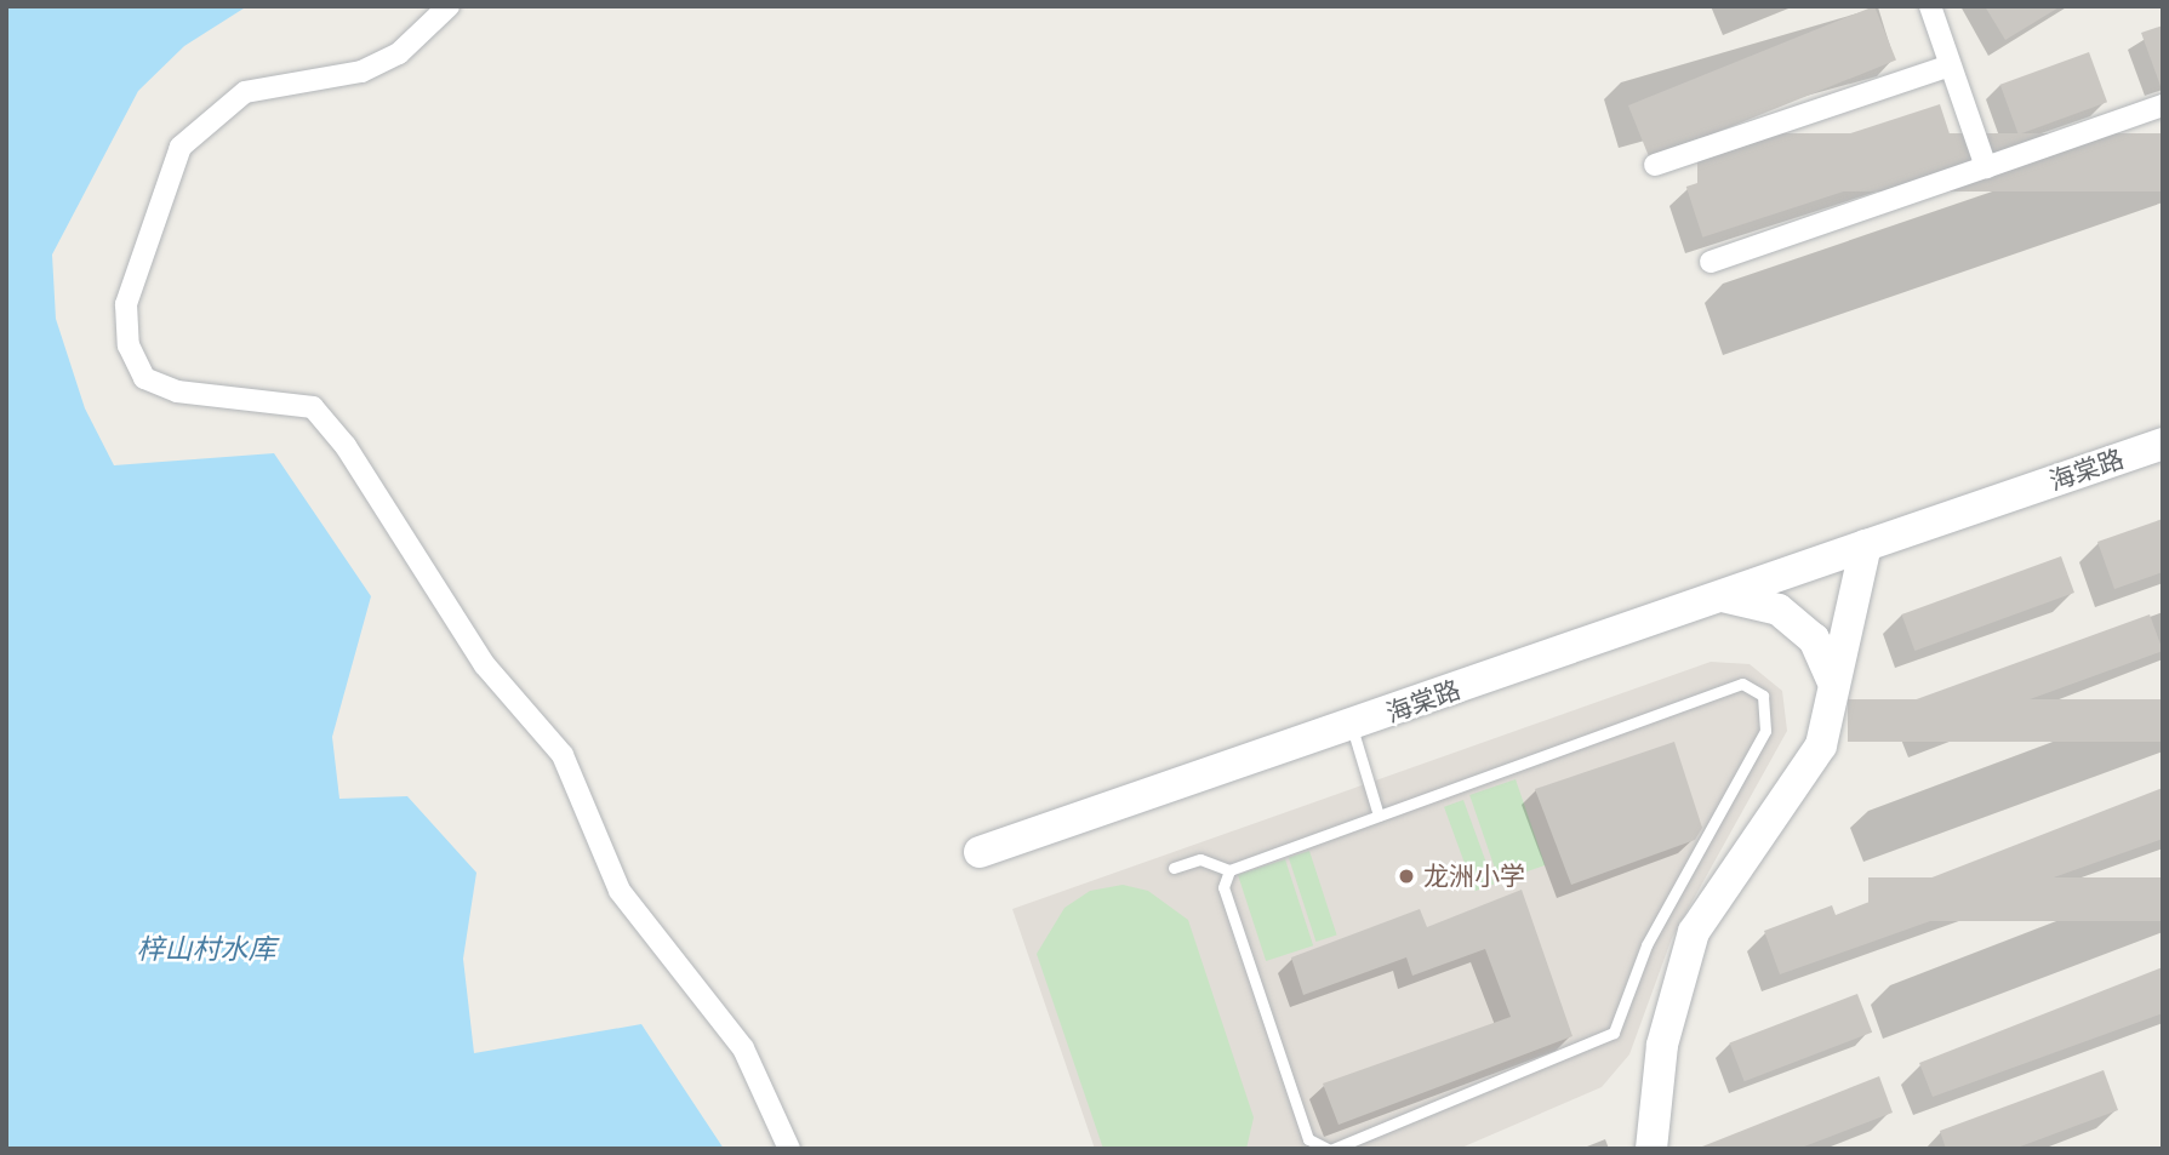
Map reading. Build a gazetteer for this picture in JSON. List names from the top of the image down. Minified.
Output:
{"streets":{"street":["海棠路"]},"water":["梓山村水库"],"places":["龙洲小学"]}
